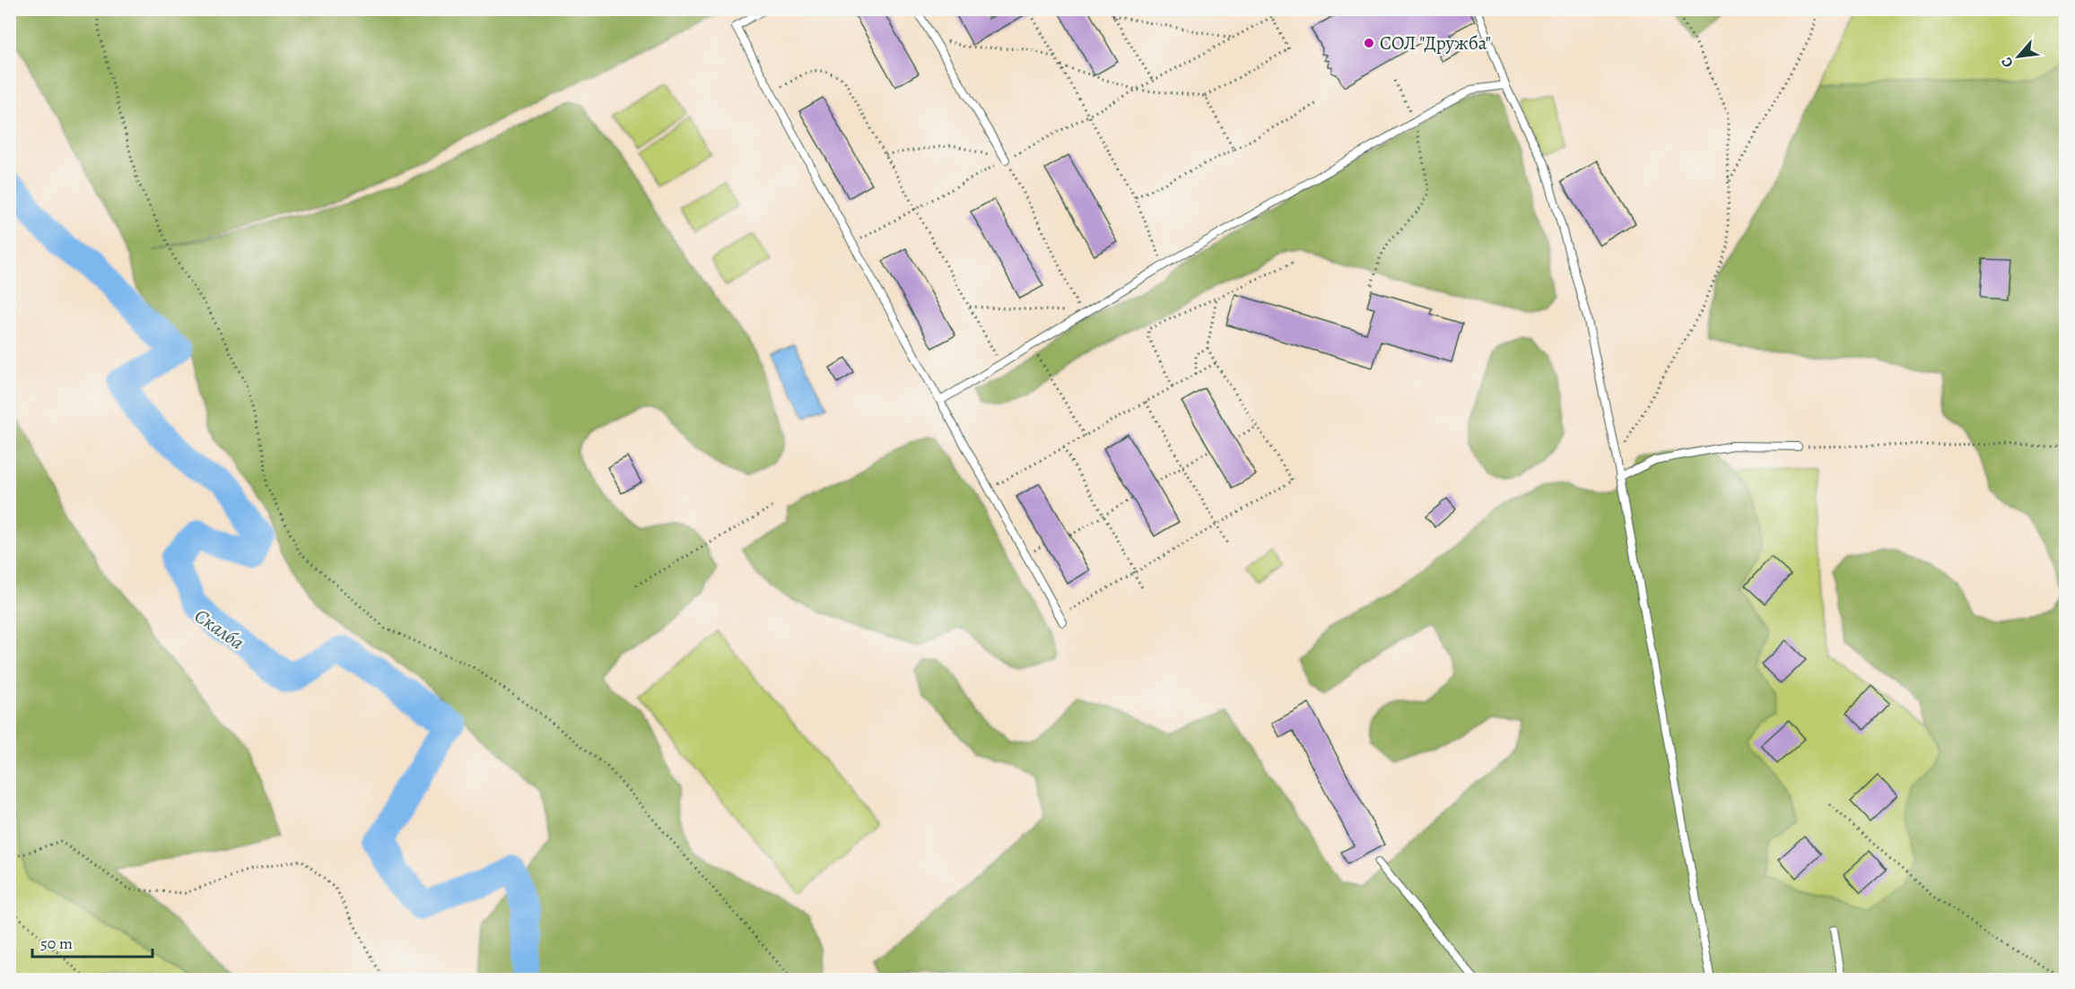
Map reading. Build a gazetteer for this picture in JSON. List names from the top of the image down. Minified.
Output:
{"water":["Скалба"],"places":["СОЛ \"Дружба\""],"scale_bar":"50 m","north":"bottom left"}
